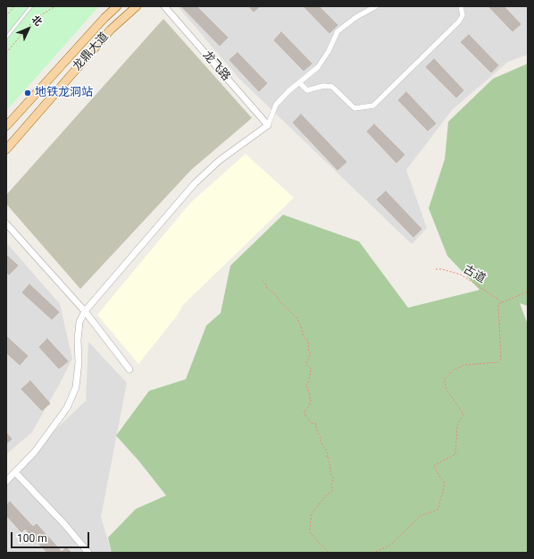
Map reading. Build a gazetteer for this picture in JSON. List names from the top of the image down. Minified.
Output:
{"streets":{"main road":["龙鼎大道"],"street":["龙飞路"],"path":["古道"]},"places":["地铁龙洞站"],"scale_bar":"100 m","north":"top right"}
